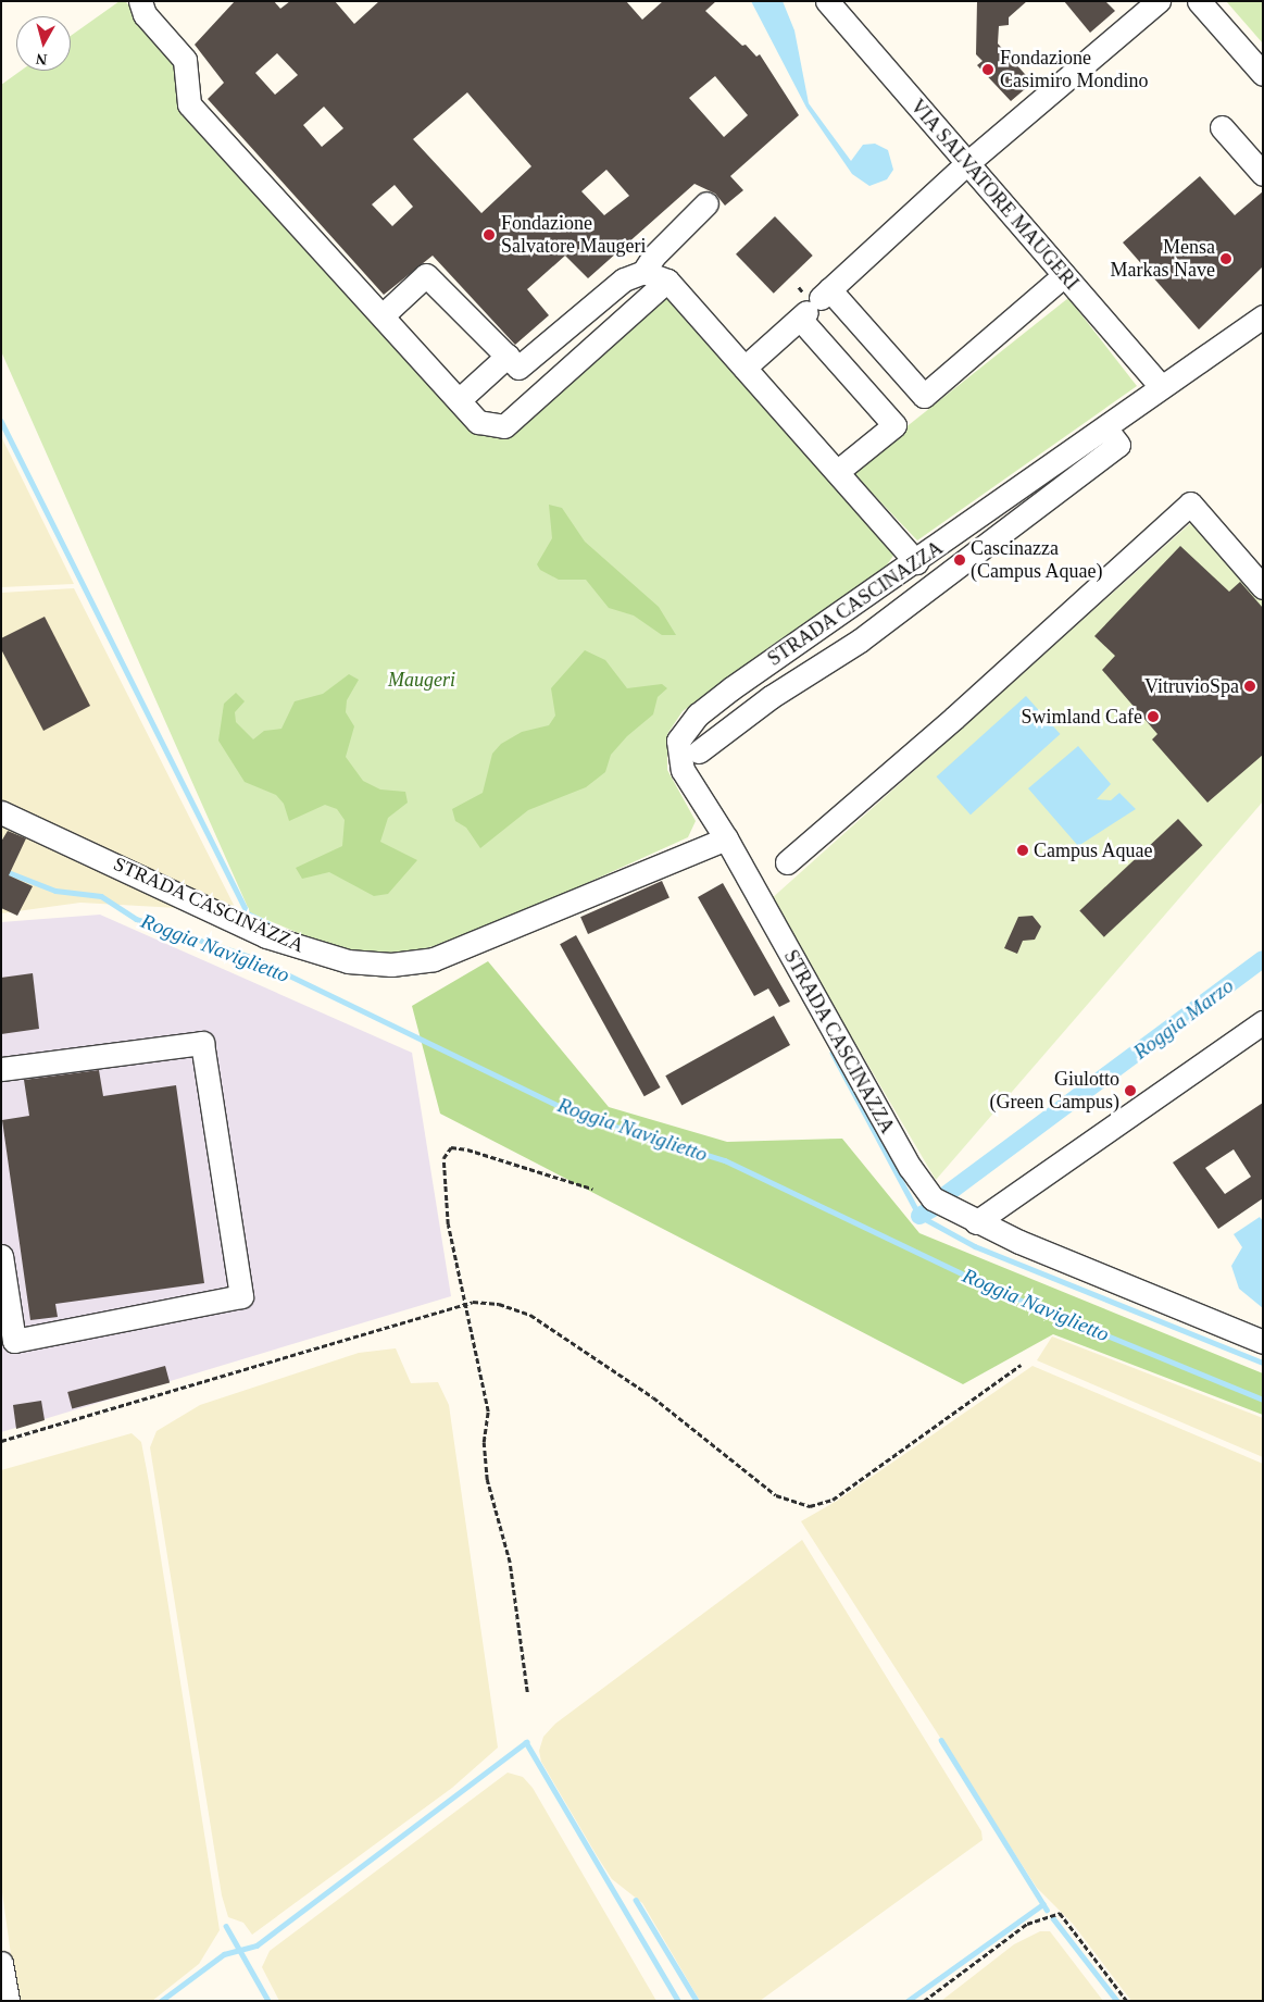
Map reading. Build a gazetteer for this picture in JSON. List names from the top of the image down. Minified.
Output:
{"streets":{"street":["VIA SALVATORE MAUGERI","STRADA CASCINAZZA"]},"crossings":[["VIA SALVATORE MAUGERI","STRADA CASCINAZZA"]],"water":["Roggia Naviglietto","Roggia Marzo"],"parks":["Maugeri"],"places":["Fondazione Casimiro Mondino","Fondazione Salvatore Maugeri","Mensa Markas Nave","Cascinazza (Campus Aquae)","VitruvioSpa","Swimland Cafe","Campus Aquae","Giulotto (Green Campus)"],"north":"bottom"}
